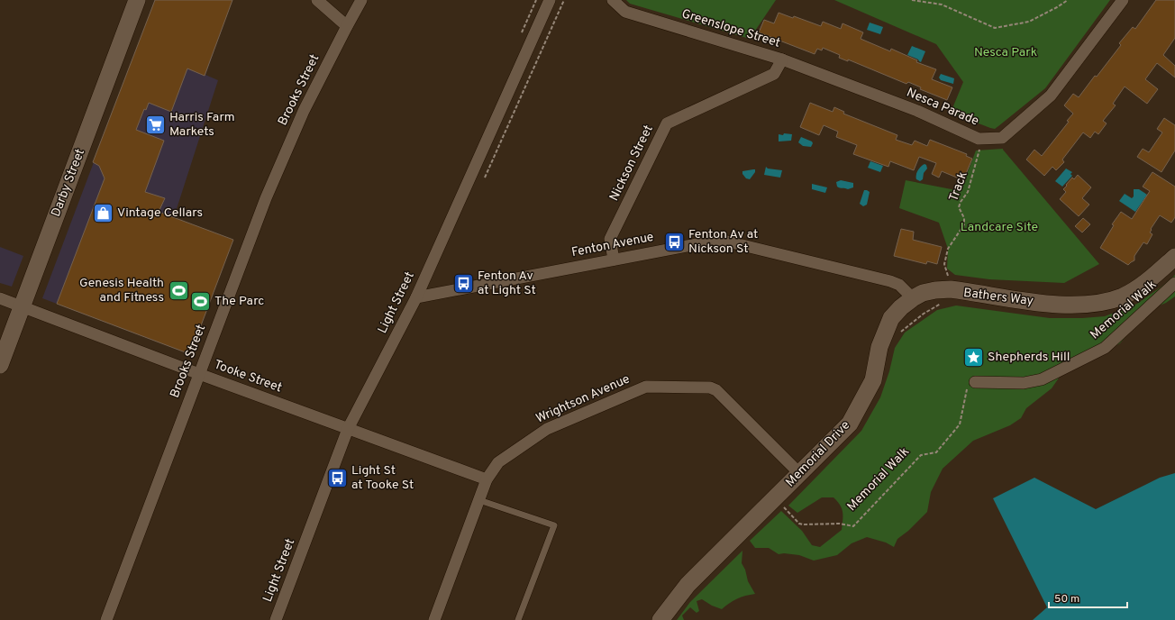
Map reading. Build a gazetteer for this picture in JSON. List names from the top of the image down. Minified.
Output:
{"streets":{"main road":["Darby Street","Memorial Drive"],"street":["Greenslope Street","Brooks Street","Nesca Parade","Nickson Street","Fenton Avenue","Light Street","Memorial Walk","Tooke Street","Wrightson Avenue"],"path":["Track","Bathers Way"]},"crossings":[["Greenslope Street","Nesca Parade"],["Greenslope Street","Nickson Street"],["Brooks Street","Tooke Street"],["Nesca Parade","Nickson Street"],["Nesca Parade","Track"],["Nickson Street","Fenton Avenue"],["Darby Street","Tooke Street"],["Fenton Avenue","Light Street"],["Fenton Avenue","Memorial Drive"],["Light Street","Tooke Street"],["Tooke Street","Wrightson Avenue"],["Wrightson Avenue","Memorial Drive"]],"parks":["Nesca Park","Landcare Site"],"places":{"supermarket":["Harris Farm Markets"],"shop":["Vintage Cellars"],"bus stop":["Fenton Av at Nickson St","Fenton Av at Light St","Light St at Tooke St"],"sports":["Genesis Health and Fitness","The Parc"],"place":["Shepherds Hill"]},"scale_bar":"50 m"}
